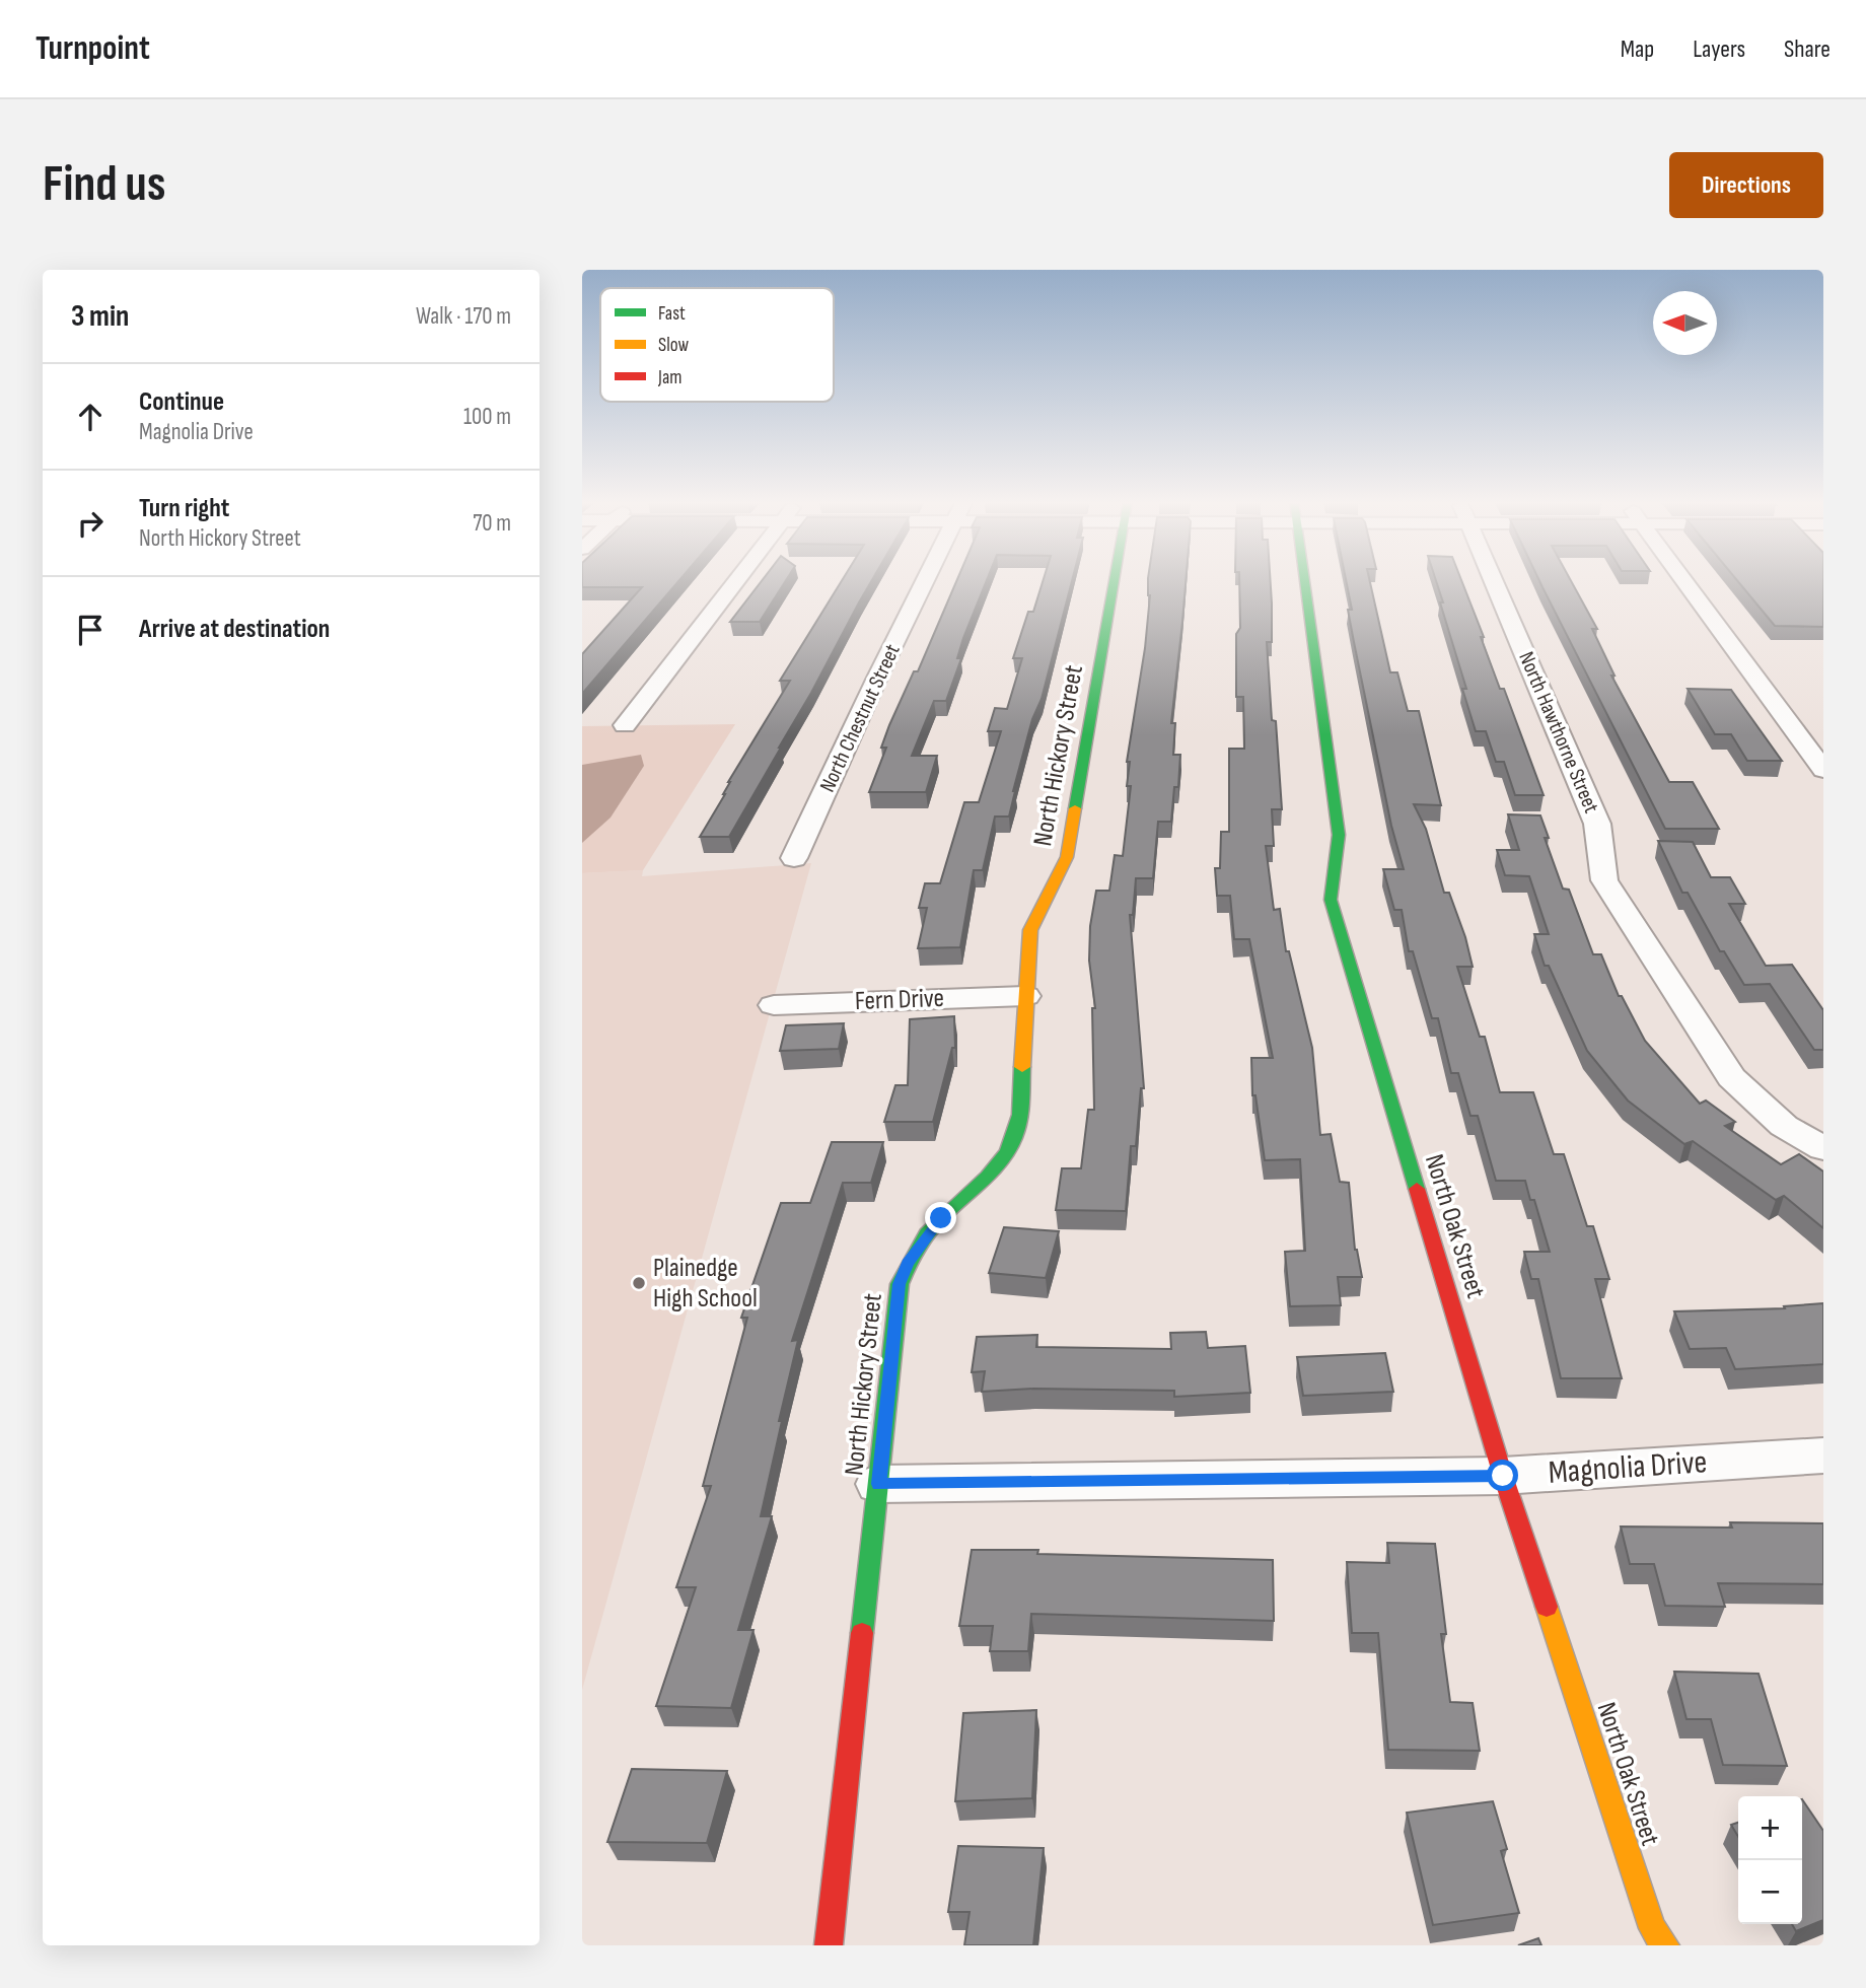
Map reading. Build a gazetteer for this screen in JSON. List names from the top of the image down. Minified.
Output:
{"streets":{"street":["North Chestnut Street","North Hawthorne Street","North Hickory Street","Fern Drive","North Oak Street","Magnolia Drive"]},"crossings":[["North Hickory Street","Fern Drive"],["North Hickory Street","Magnolia Drive"],["North Oak Street","Magnolia Drive"]],"places":["Plainedge High School"],"legend":["Fast","Slow","Jam"],"north":"left","page":{"header":"Turnpoint","nav":["Map","Layers","Share"],"buttons":"Directions","title":"Find us","heading":["3 min","Walk · 170 m"],"list":[["Continue","Magnolia Drive","100 m"],["Turn right","North Hickory Street","70 m"],"Arrive at destination"],"map_buttons":["+","−"]}}
